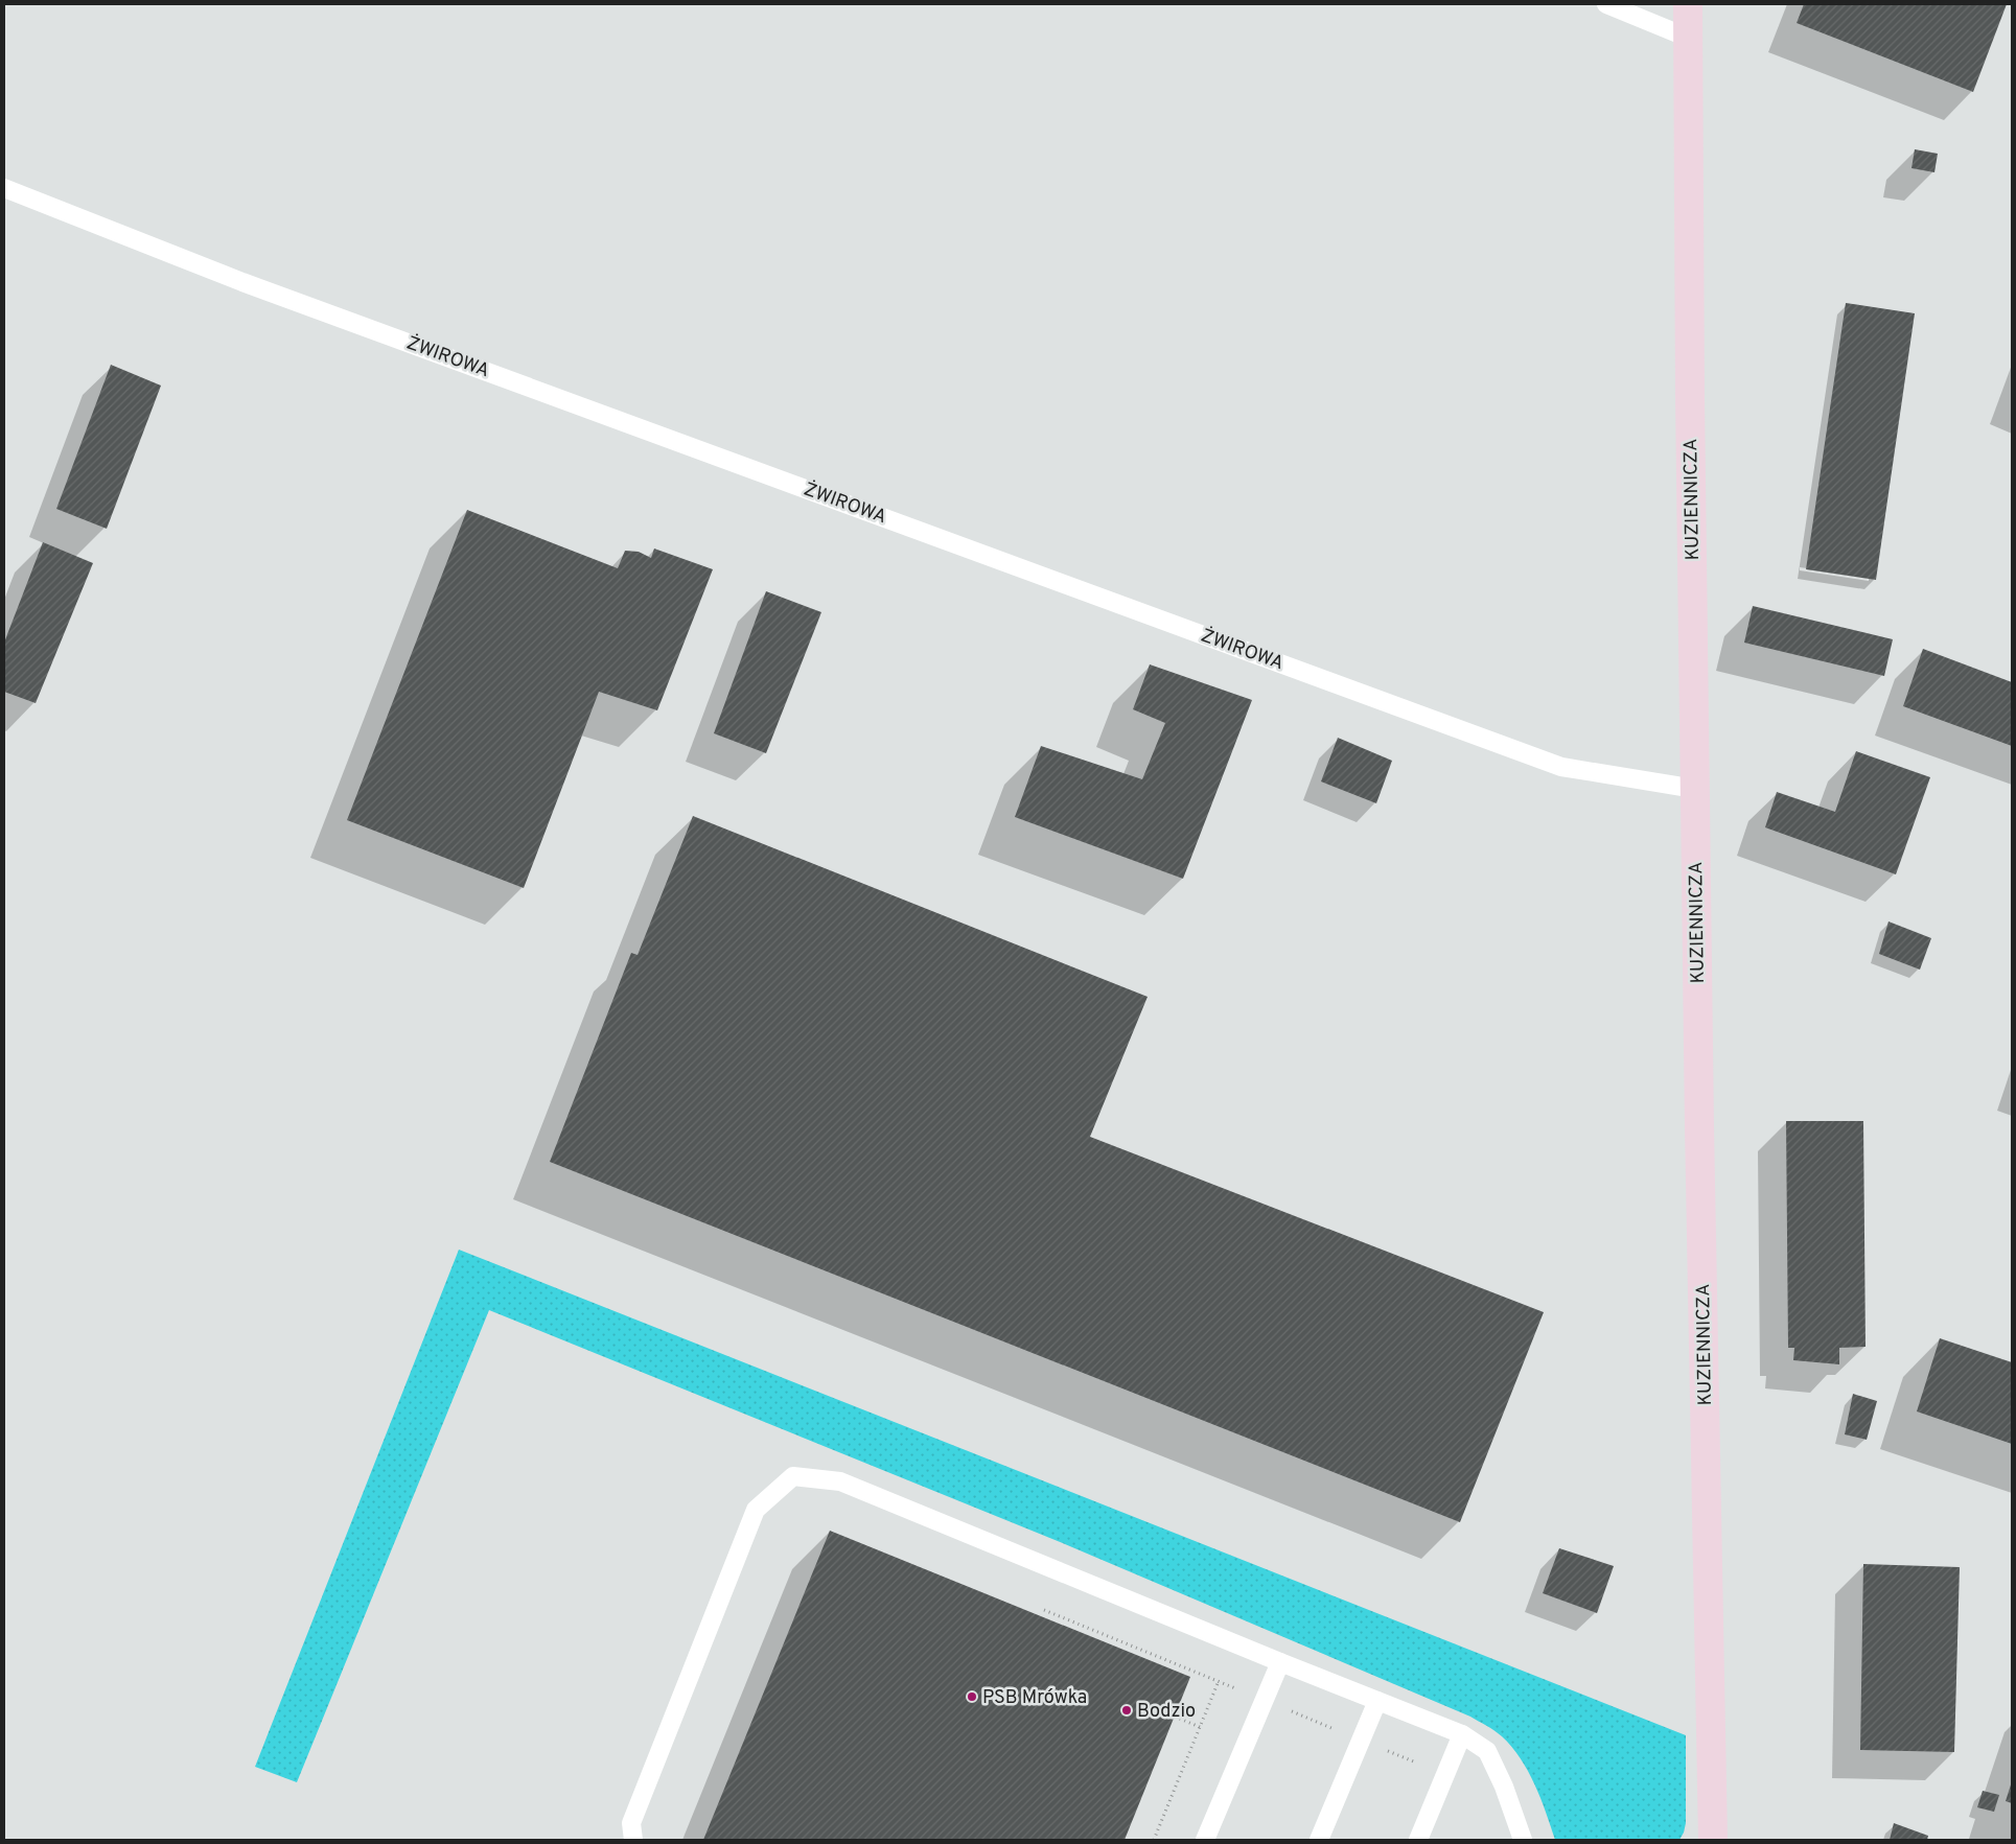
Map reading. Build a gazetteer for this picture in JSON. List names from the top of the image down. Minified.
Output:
{"streets":{"main road":["KUZIENNICZA"],"lane":["ŻWIROWA"]},"crossings":[["ŻWIROWA","KUZIENNICZA"]],"places":["PSB Mrówka","Bodzio"]}
